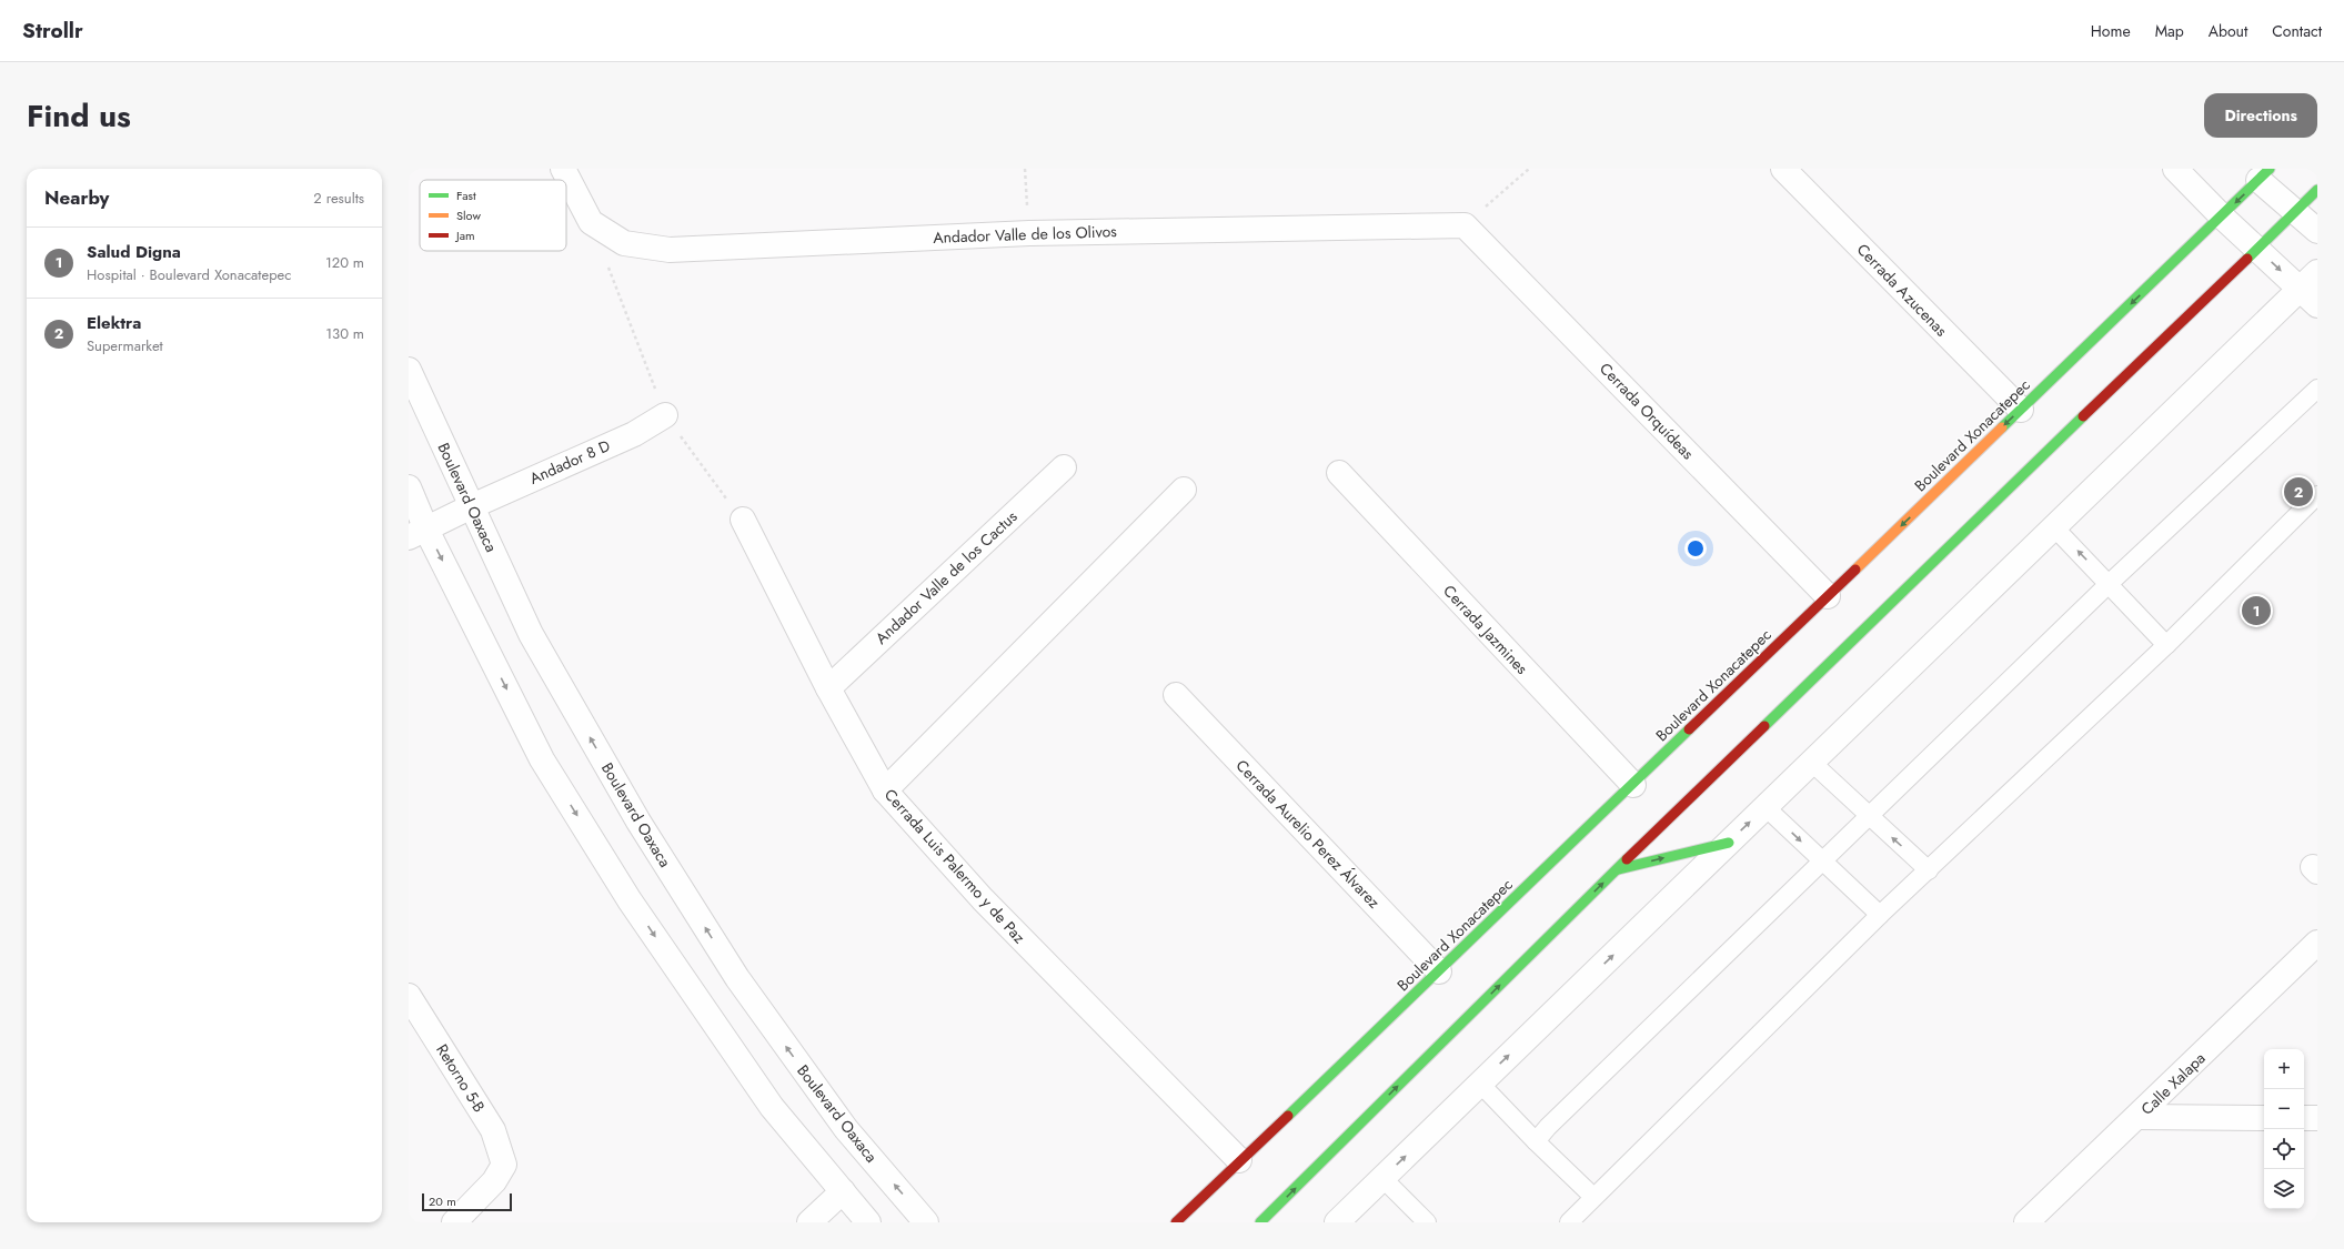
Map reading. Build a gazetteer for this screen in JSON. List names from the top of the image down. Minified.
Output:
{"streets":{"main road":["Boulevard Xonacatepec"],"street":["Andador Valle de los Olivos","Cerrada Azucenas","Cerrada Orquídeas","Andador 8 D","Boulevard Oaxaca","Andador Valle de los Cactus","Cerrada Jazmines","Cerrada Aurelio Perez Álvarez","Cerrada Luis Palermo y de Paz","Retorno 5-B","Calle Xalapa"]},"crossings":[["Andador Valle de los Olivos","Cerrada Orquídeas"],["Cerrada Azucenas","Boulevard Xonacatepec"],["Cerrada Orquídeas","Boulevard Xonacatepec"],["Boulevard Xonacatepec","Cerrada Jazmines"],["Boulevard Xonacatepec","Cerrada Aurelio Perez Álvarez"],["Boulevard Xonacatepec","Cerrada Luis Palermo y de Paz"],["Andador 8 D","Boulevard Oaxaca"],["Andador Valle de los Cactus","Cerrada Luis Palermo y de Paz"]],"legend":["Fast","Slow","Jam"],"scale_bar":"20 m","page":{"header":"Strollr","nav":["Home","Map","About","Contact"],"title":"Find us","buttons":"Directions","heading":["Nearby","2 results"],"list":[{"mark":"1","name":"Salud Digna","note":"Hospital · Boulevard Xonacatepec","value":"120 m"},{"mark":"2","name":"Elektra","note":"Supermarket","value":"130 m"}],"pins":["2","1"],"map_buttons":["+","−"],"scale":"20 m"}}
